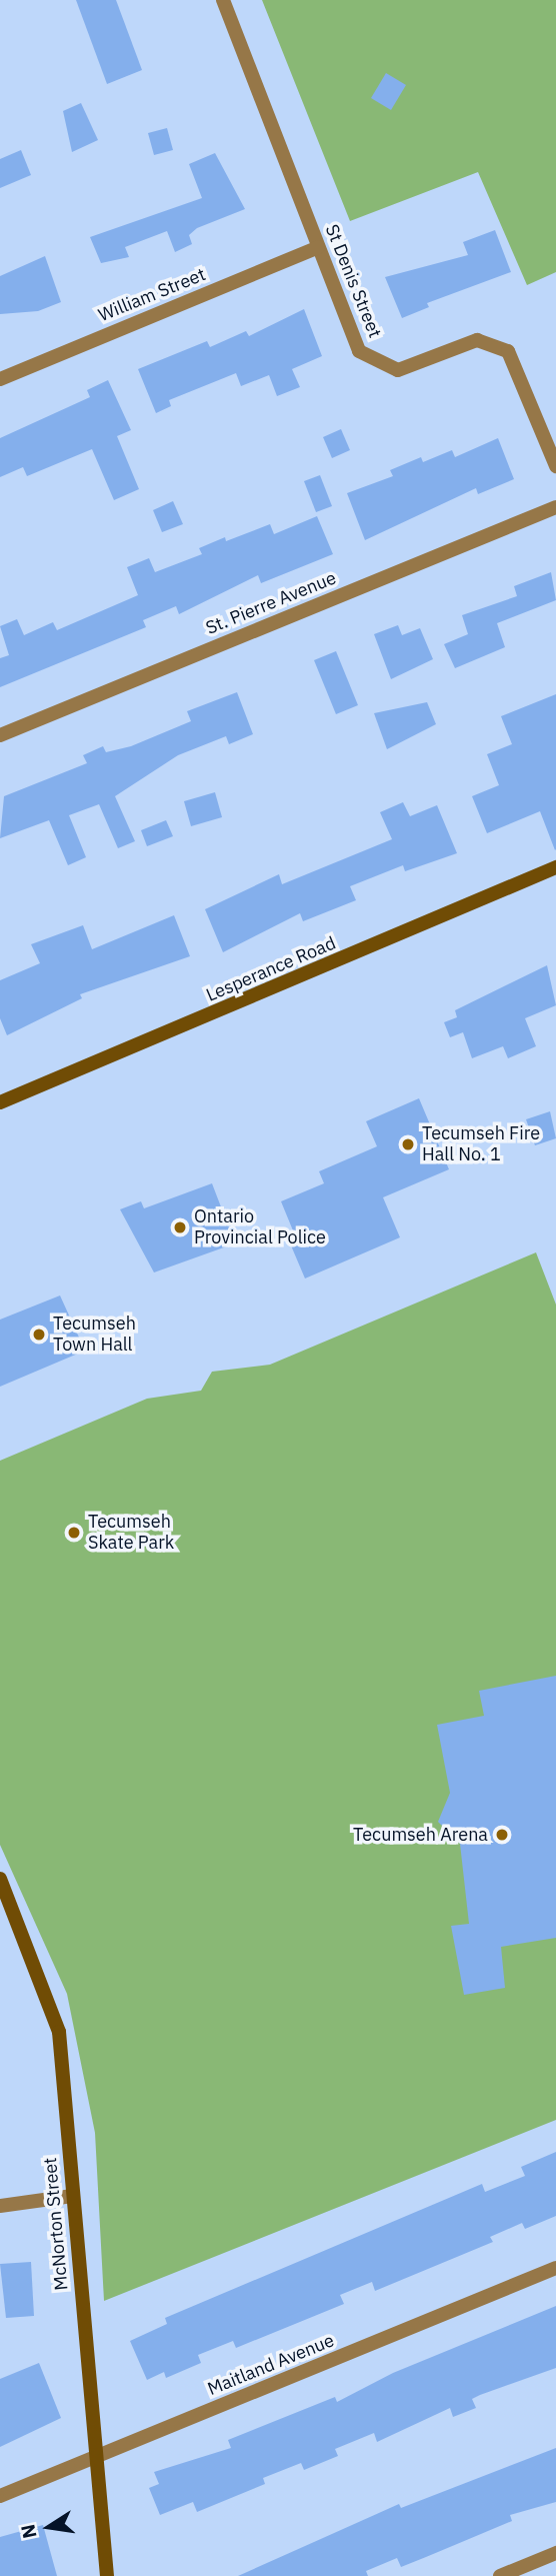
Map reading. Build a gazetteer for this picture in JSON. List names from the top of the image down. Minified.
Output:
{"streets":{"street":["St Denis Street","William Street","St. Pierre Avenue","Lesperance Road","McNorton Street","Maitland Avenue"]},"crossings":[["St Denis Street","William Street"],["McNorton Street","Maitland Avenue"]],"places":["Tecumseh Fire Hall No. 1","Ontario Provincial Police","Tecumseh Town Hall","Tecumseh Skate Park","Tecumseh Arena"],"north":"left"}
